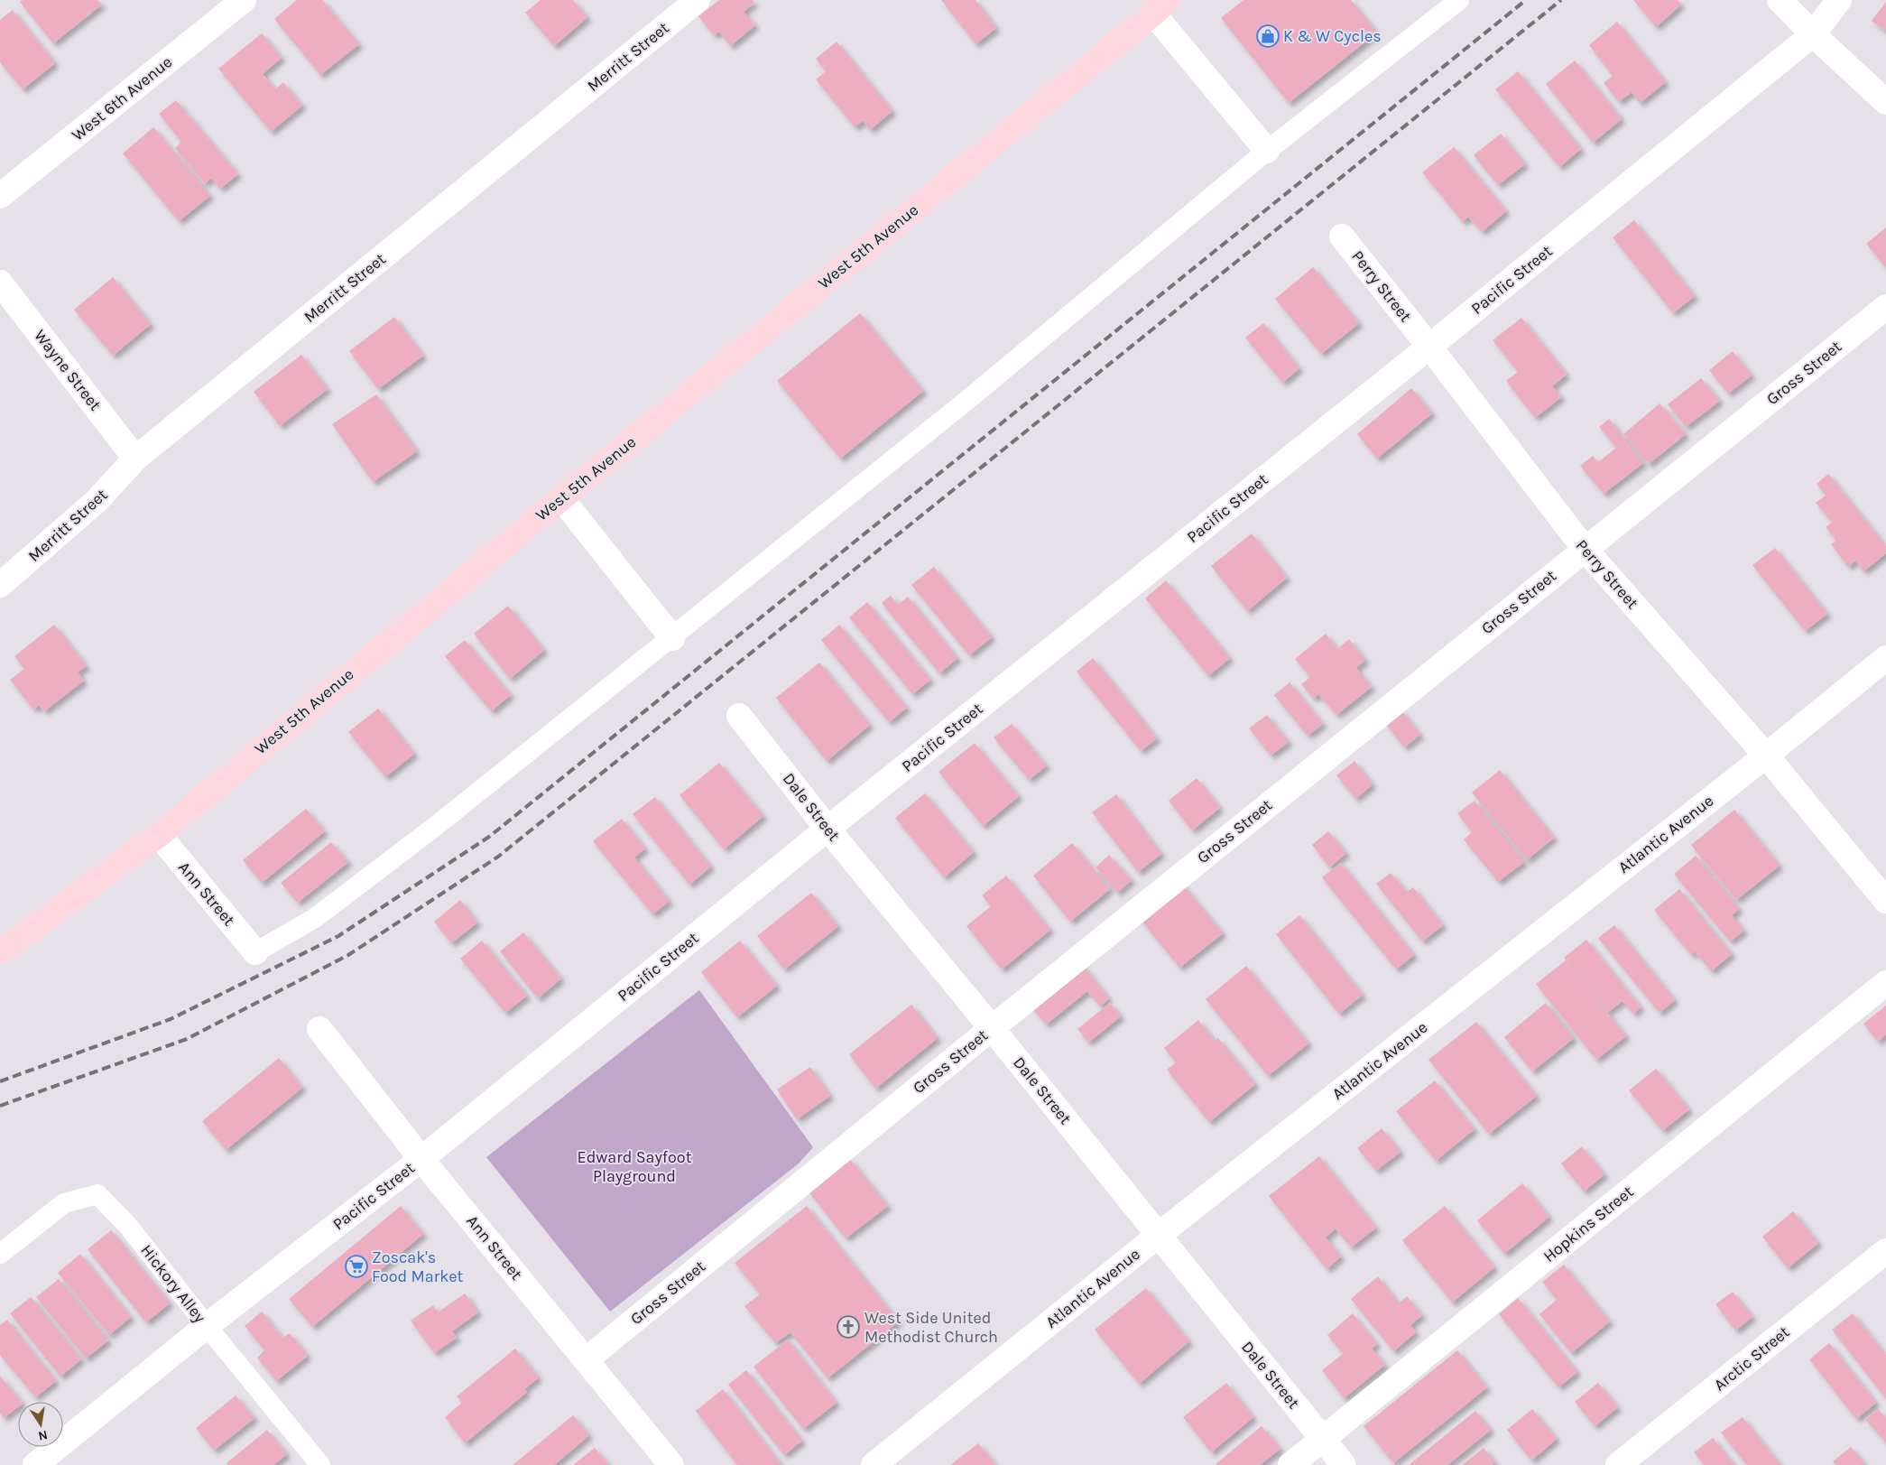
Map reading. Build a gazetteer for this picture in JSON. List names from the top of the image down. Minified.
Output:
{"streets":{"main road":["West 5th Avenue"],"street":["Merritt Street","West 6th Avenue","Pacific Street","Perry Street","Wayne Street","Gross Street","Dale Street","Atlantic Avenue","Ann Street","Hopkins Street","Arctic Street"],"lane":["Hickory Alley"]},"crossings":[["Merritt Street","Wayne Street"],["West 5th Avenue","Ann Street"],["Pacific Street","Perry Street"],["Pacific Street","Dale Street"],["Pacific Street","Ann Street"],["Pacific Street","Hickory Alley"],["Perry Street","Gross Street"],["Perry Street","Atlantic Avenue"],["Gross Street","Dale Street"],["Gross Street","Ann Street"],["Dale Street","Atlantic Avenue"],["Dale Street","Hopkins Street"]],"parks":["Edward Sayfoot Playground"],"places":{"shop":["K & W Cycles"],"supermarket":["Zoscak's Food Market"],"church":["West Side United Methodist Church"]},"north":"bottom"}
